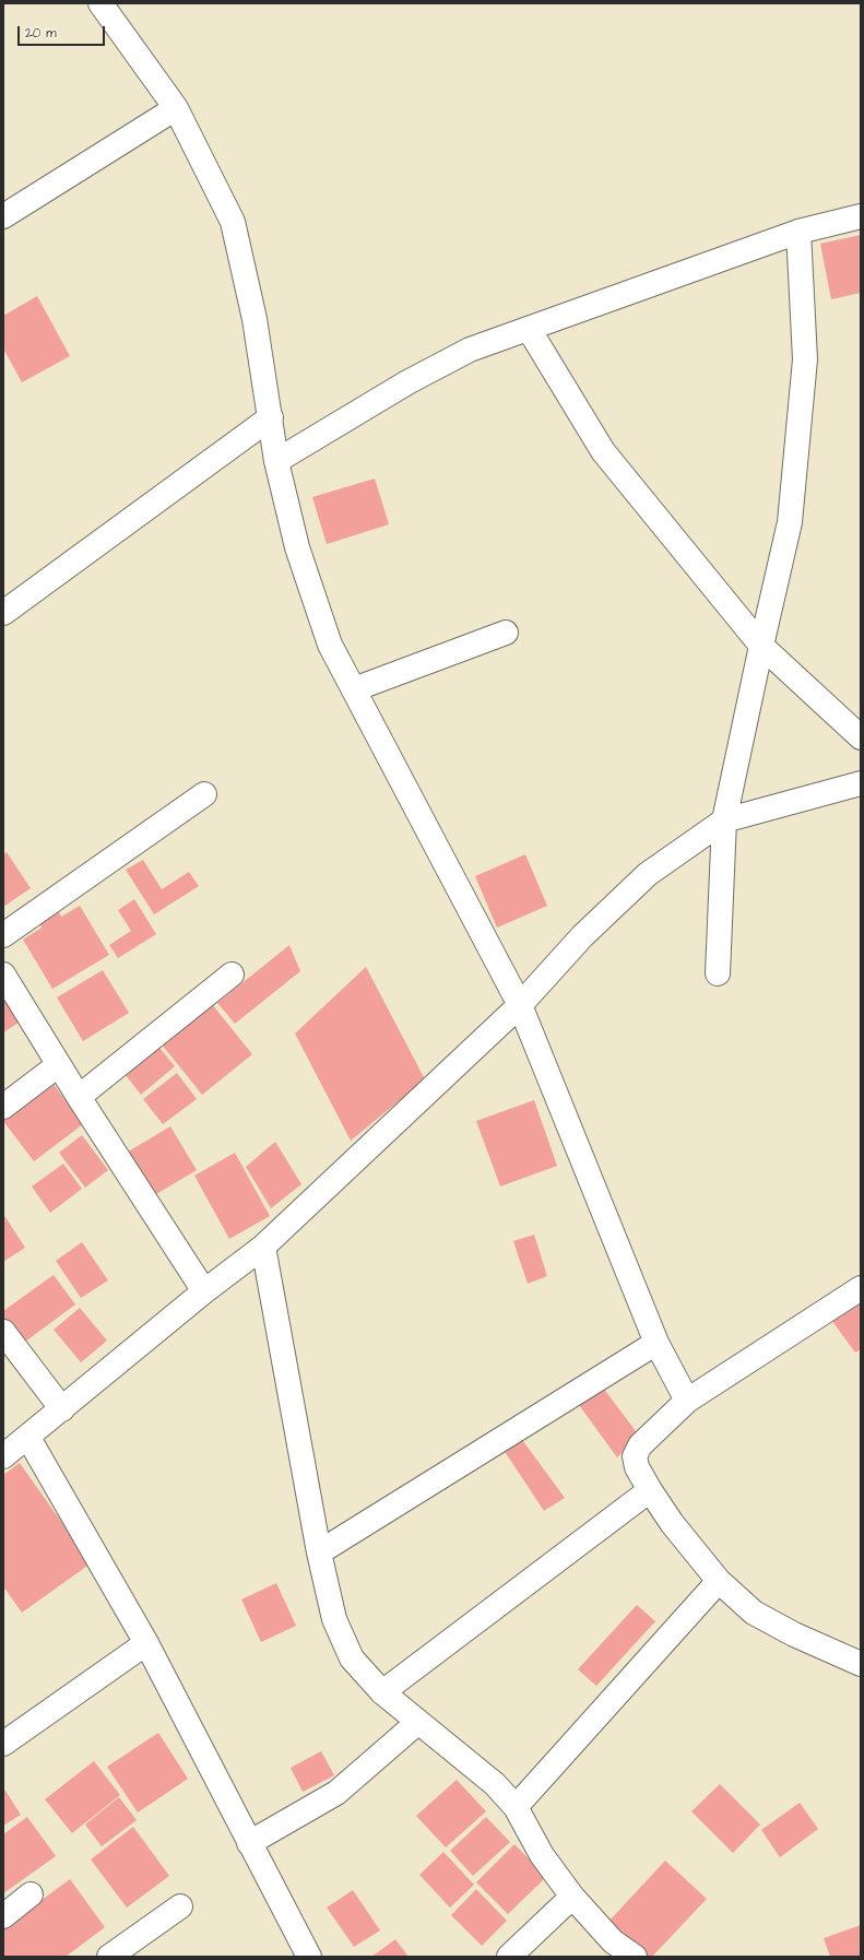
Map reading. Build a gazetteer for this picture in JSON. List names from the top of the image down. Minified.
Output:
{"scale_bar":"20 m"}
